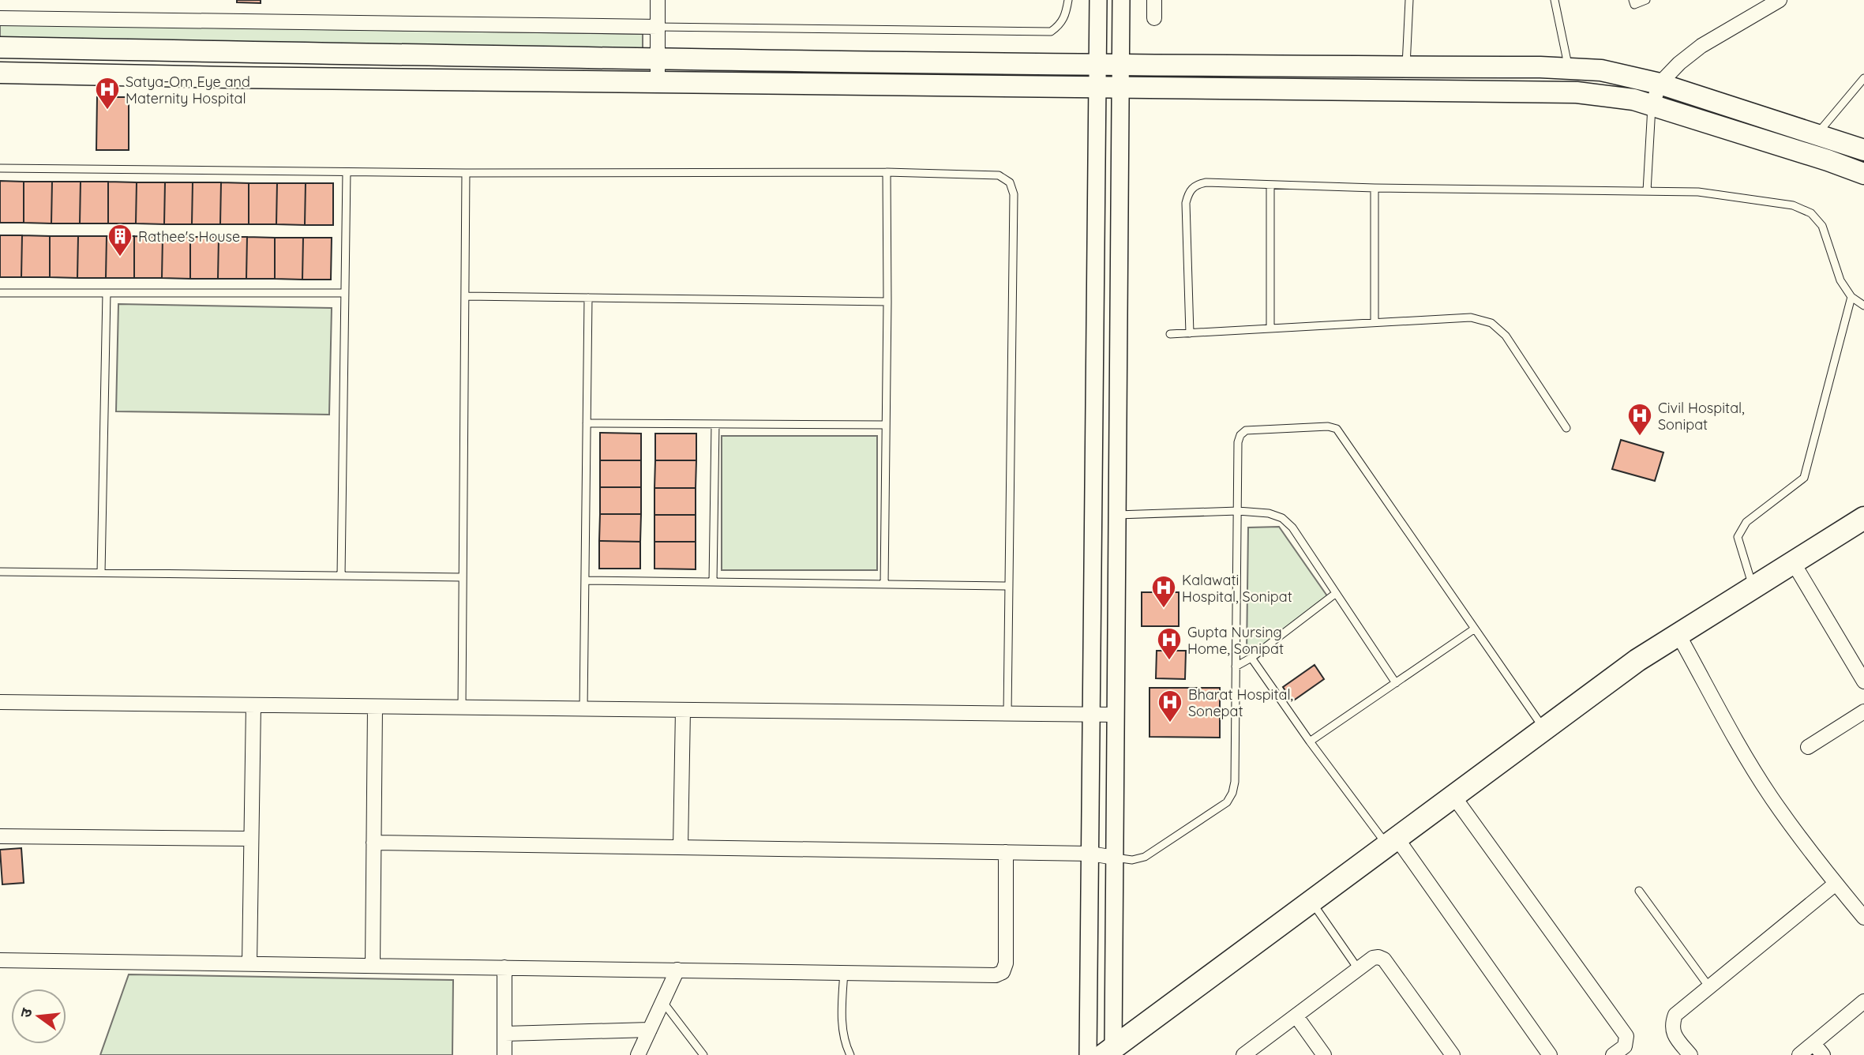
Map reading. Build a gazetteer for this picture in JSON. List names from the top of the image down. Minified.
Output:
{"places":{"hospital":["Satya-Om Eye and Maternity Hospital","Civil Hospital, Sonipat","Kalawati Hospital, Sonipat","Gupta Nursing Home, Sonipat","Bharat Hospital, Sonepat"],"building":["Rathee's House"]},"north":"left"}
